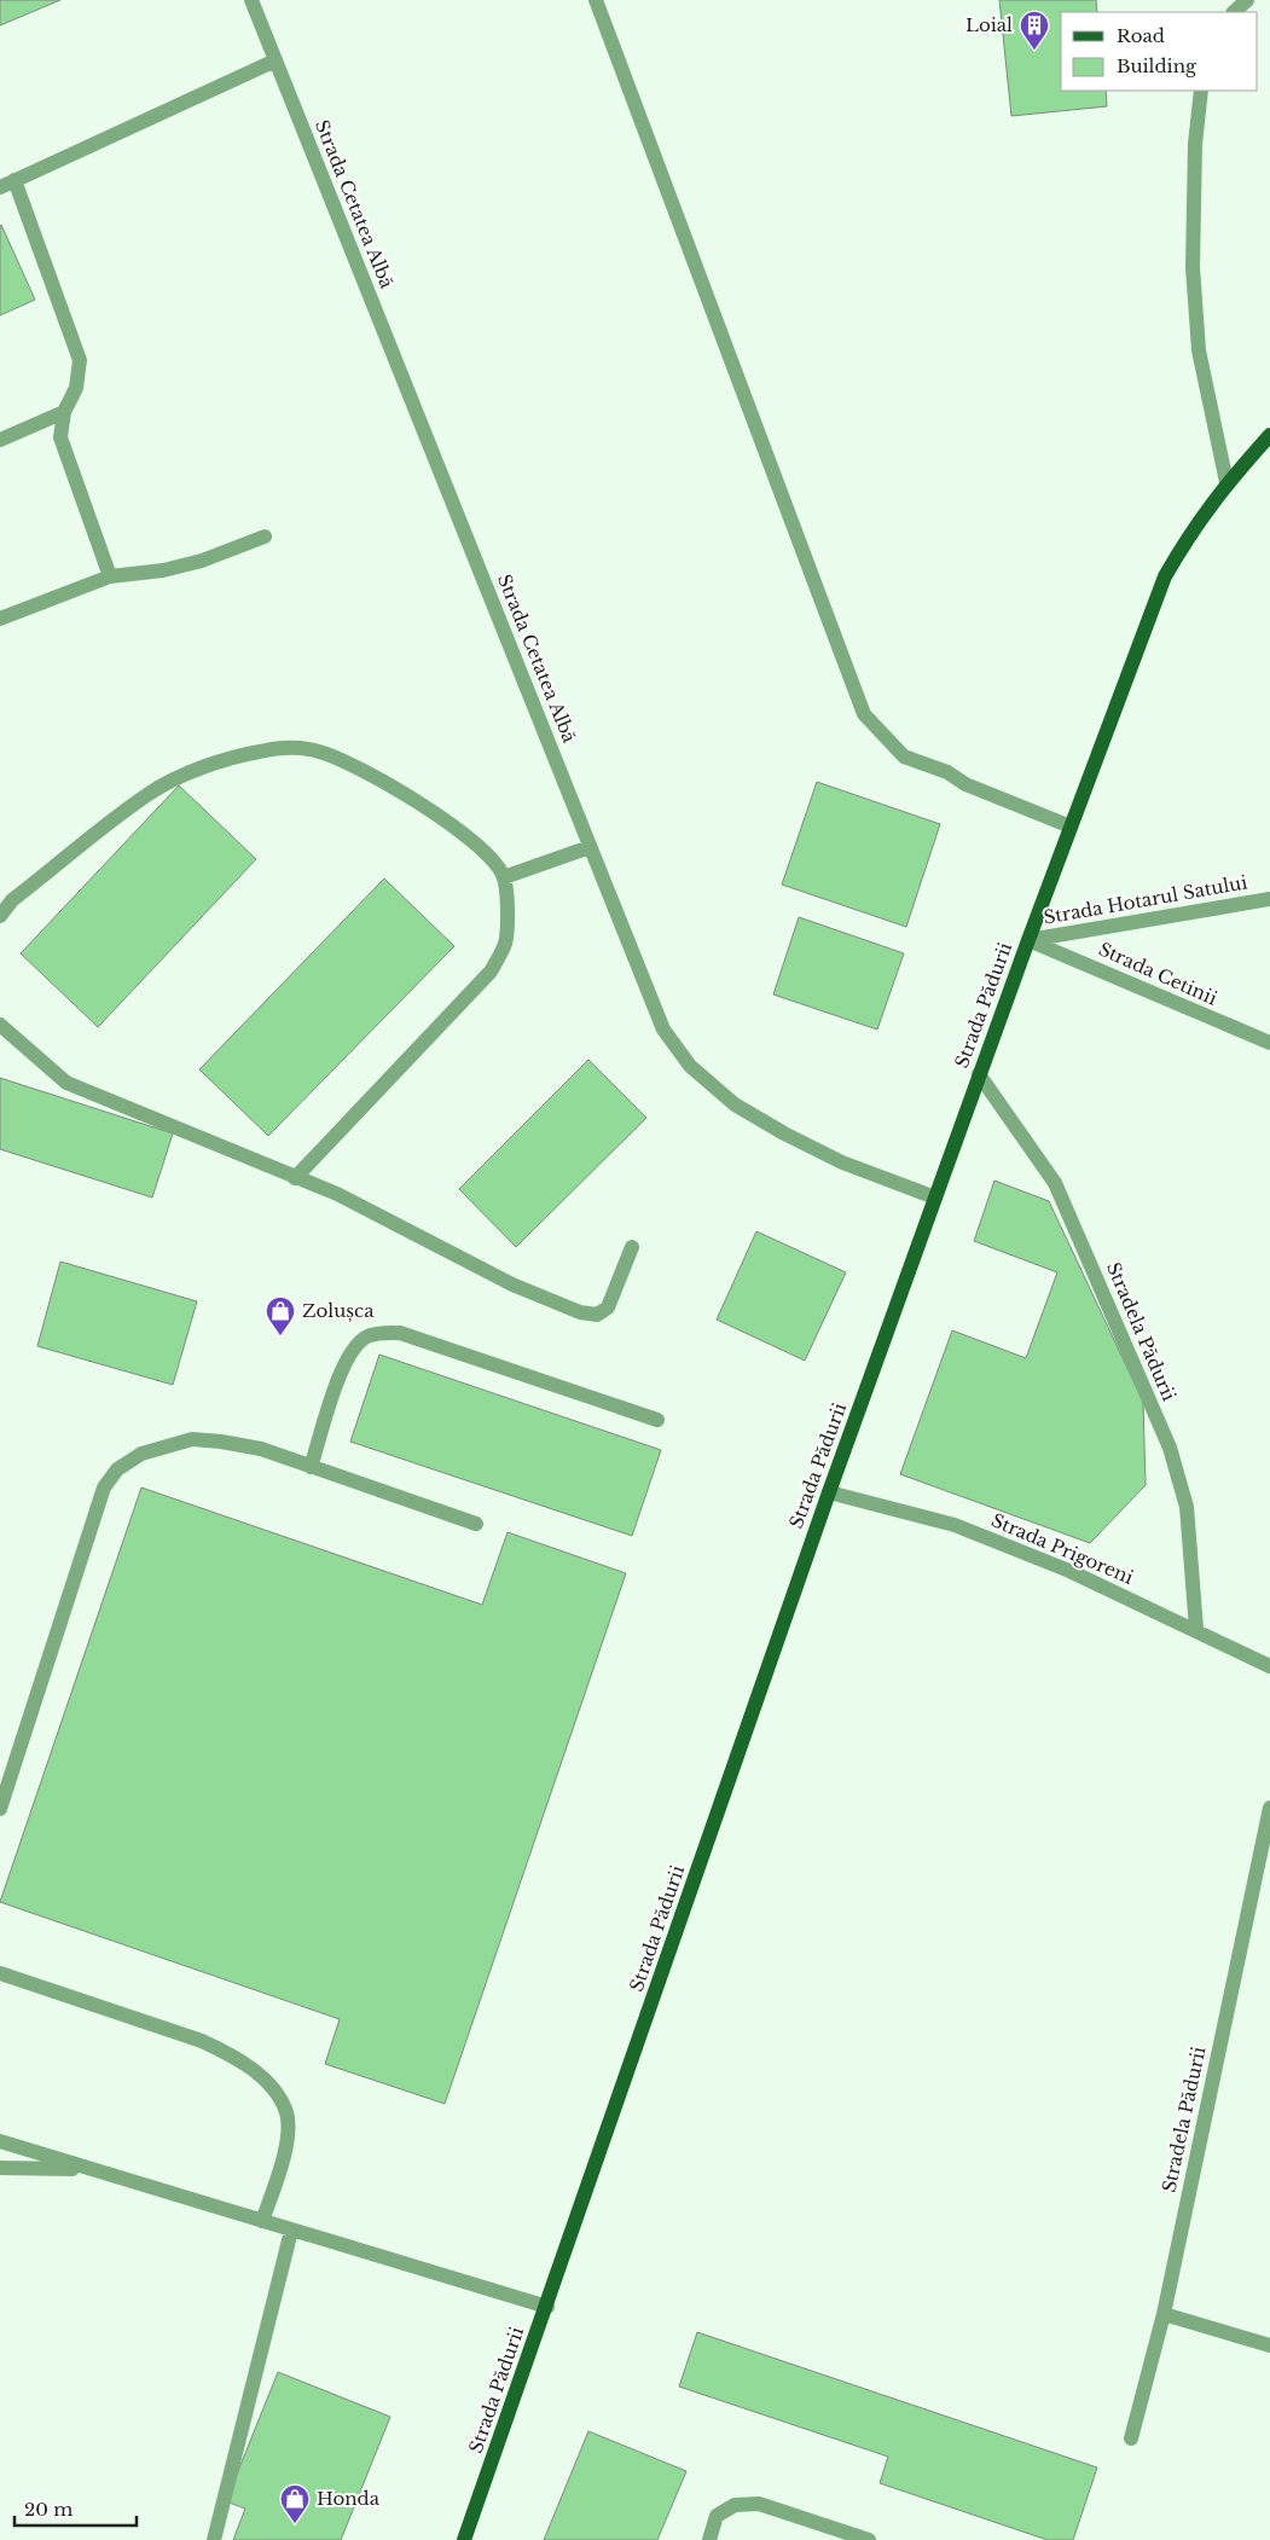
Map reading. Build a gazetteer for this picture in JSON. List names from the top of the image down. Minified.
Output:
{"streets":{"main road":["Strada Pădurii"],"street":["Strada Cetatea Albă","Strada Hotarul Satului","Strada Cetinii","Stradela Pădurii","Strada Prigoreni"]},"crossings":[["Strada Cetatea Albă","Strada Pădurii"],["Strada Hotarul Satului","Strada Cetinii"],["Strada Hotarul Satului","Strada Pădurii"],["Strada Cetinii","Strada Pădurii"],["Strada Pădurii","Stradela Pădurii"],["Strada Pădurii","Strada Prigoreni"],["Stradela Pădurii","Strada Prigoreni"]],"places":{"building":["Loial"],"shop":["Zolușca","Honda"]},"legend":["Road","Building"],"scale_bar":"20 m"}
